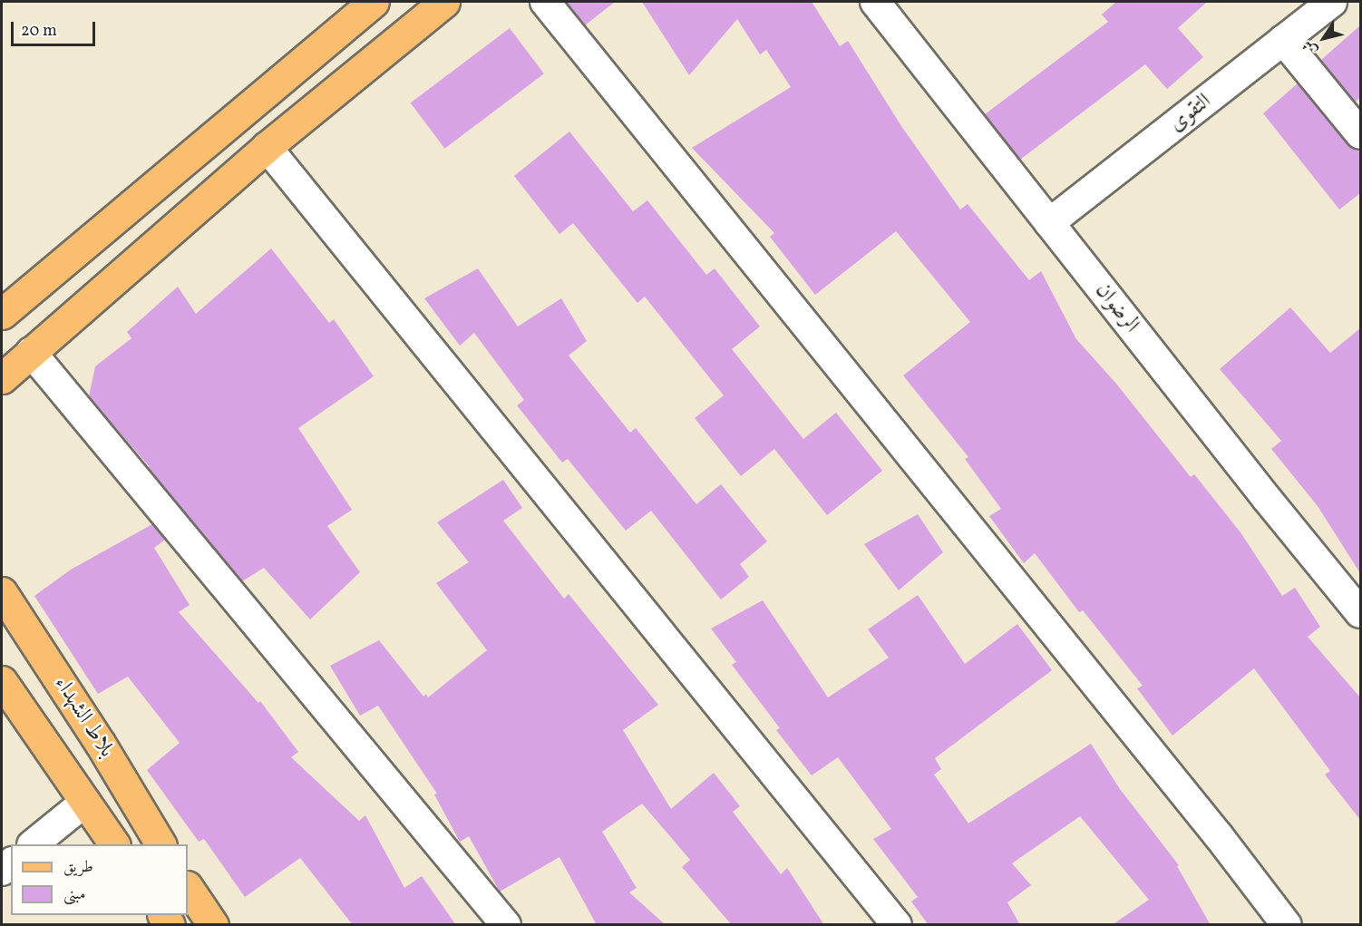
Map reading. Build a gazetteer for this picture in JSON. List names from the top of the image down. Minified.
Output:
{"streets":{"main road":["بلاط الشهداء"],"street":["التقوى","الرضوان"]},"crossings":[["التقوى","الرضوان"]],"legend":["طريق","مبنى"],"scale_bar":"20 m","north":"bottom left"}
